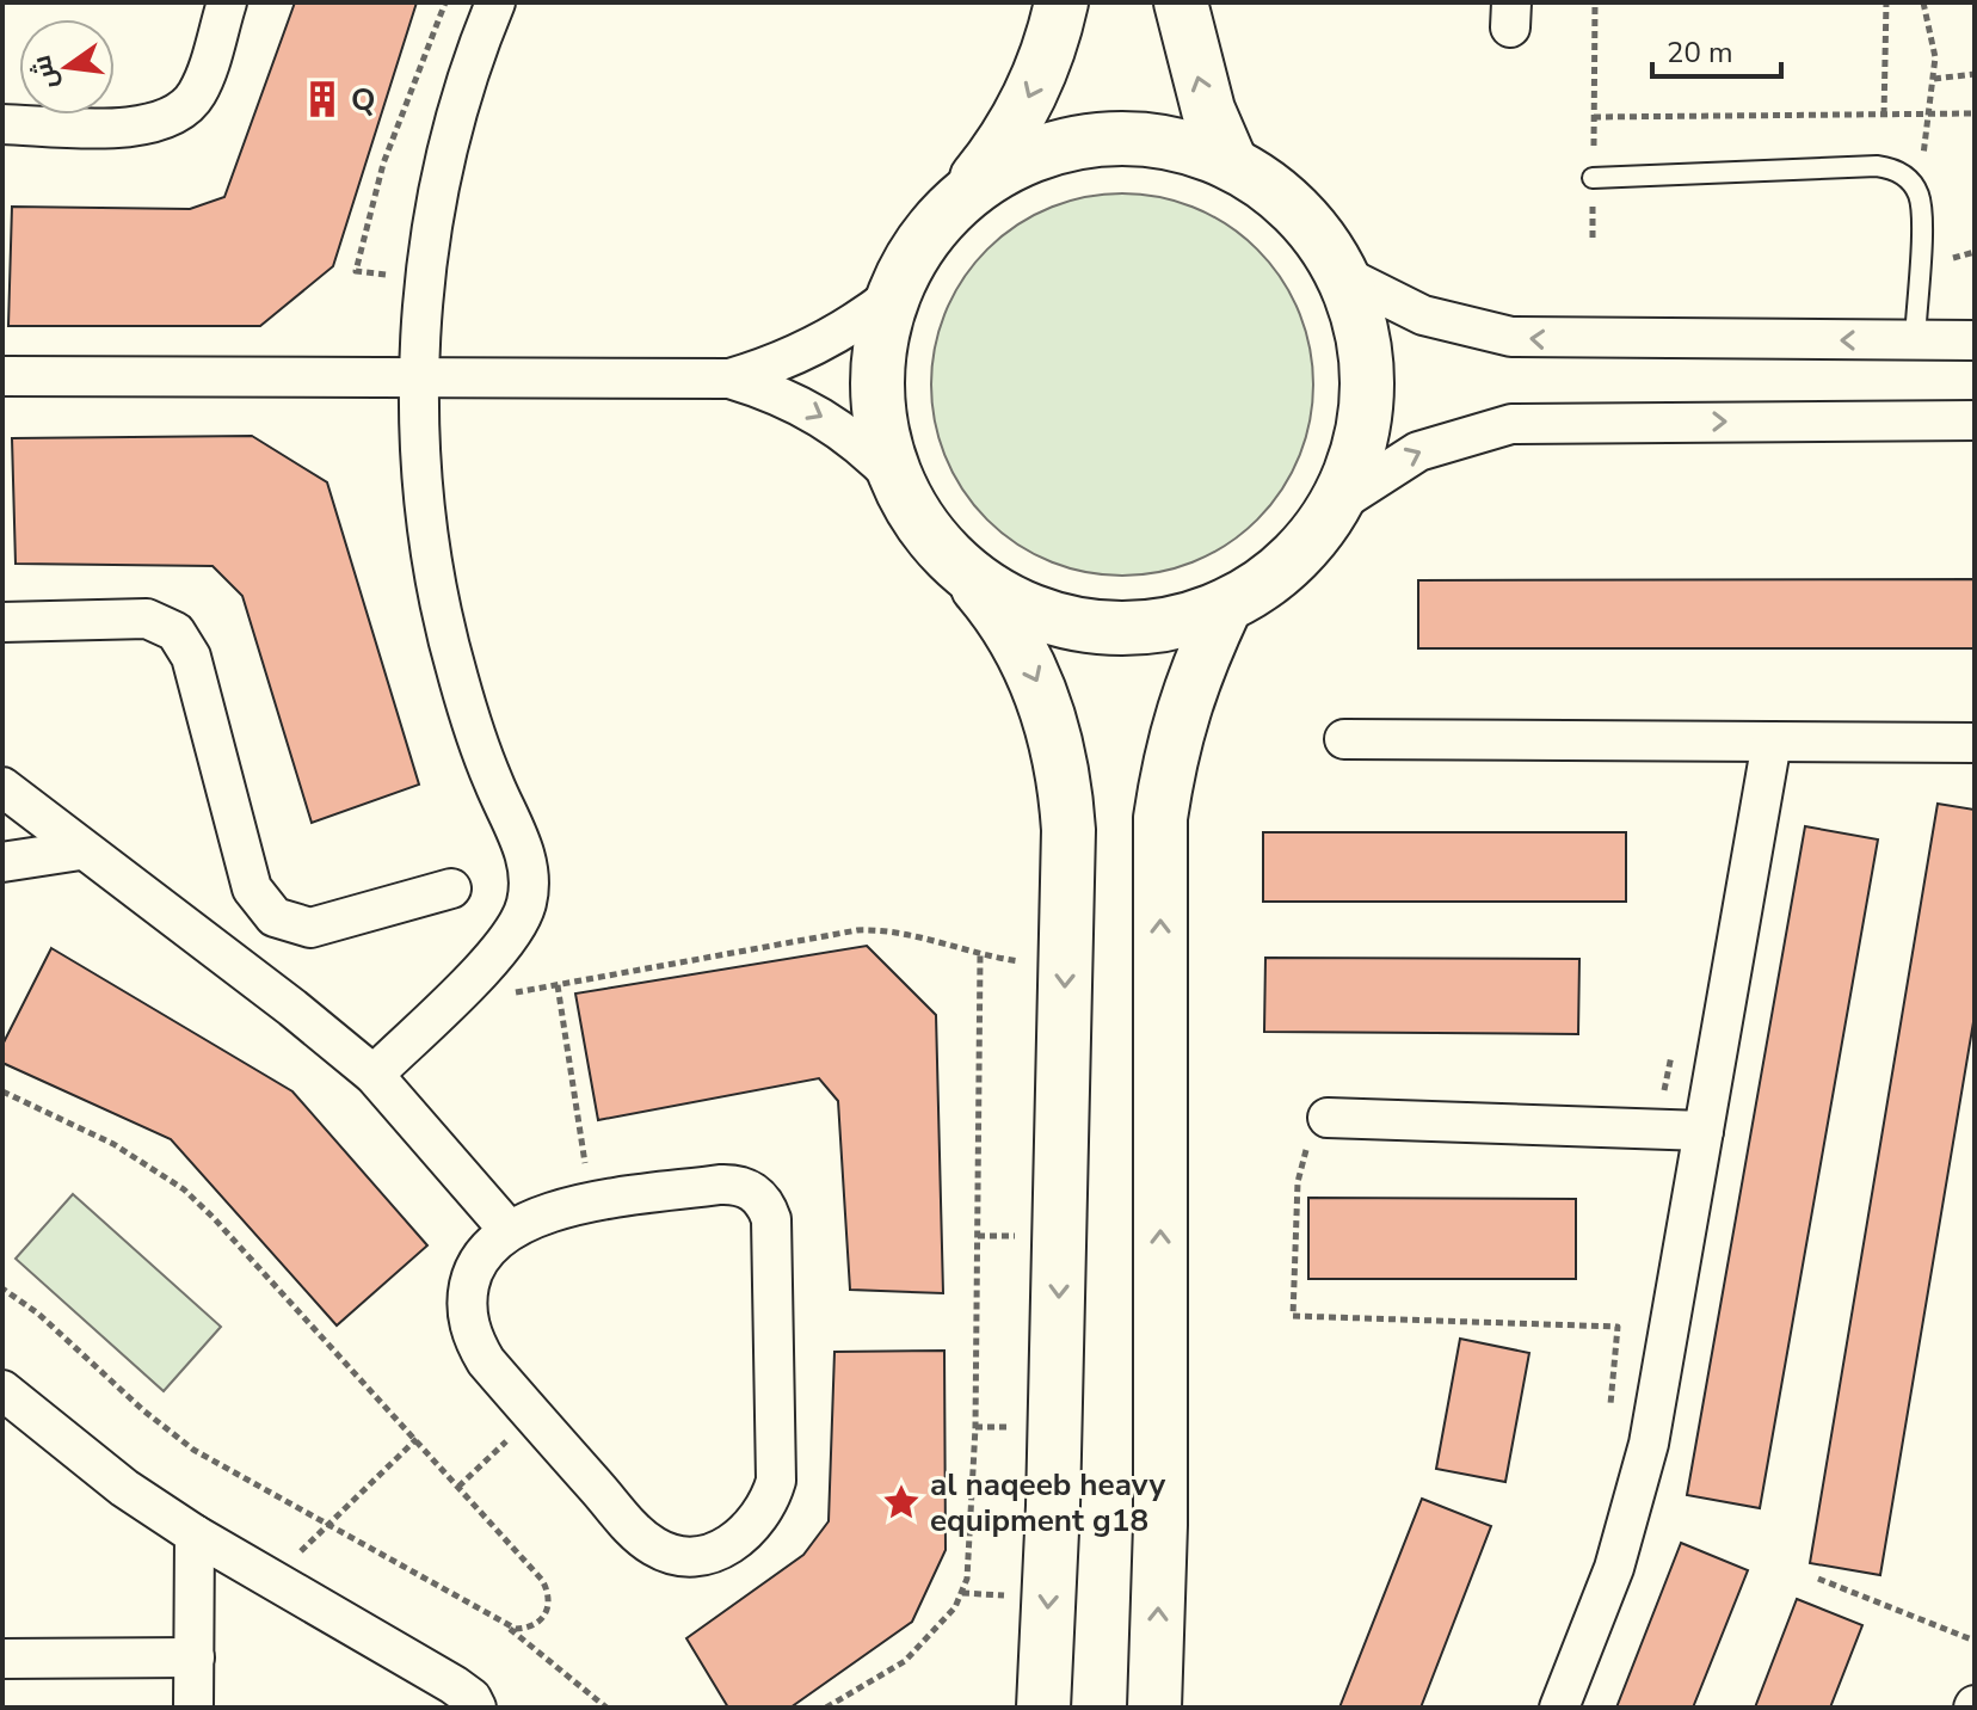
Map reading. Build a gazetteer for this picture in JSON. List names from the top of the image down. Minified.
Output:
{"places":{"building":["Q"],"place":["al naqeeb heavy equipment g18"]},"scale_bar":"20 m","north":"left"}
